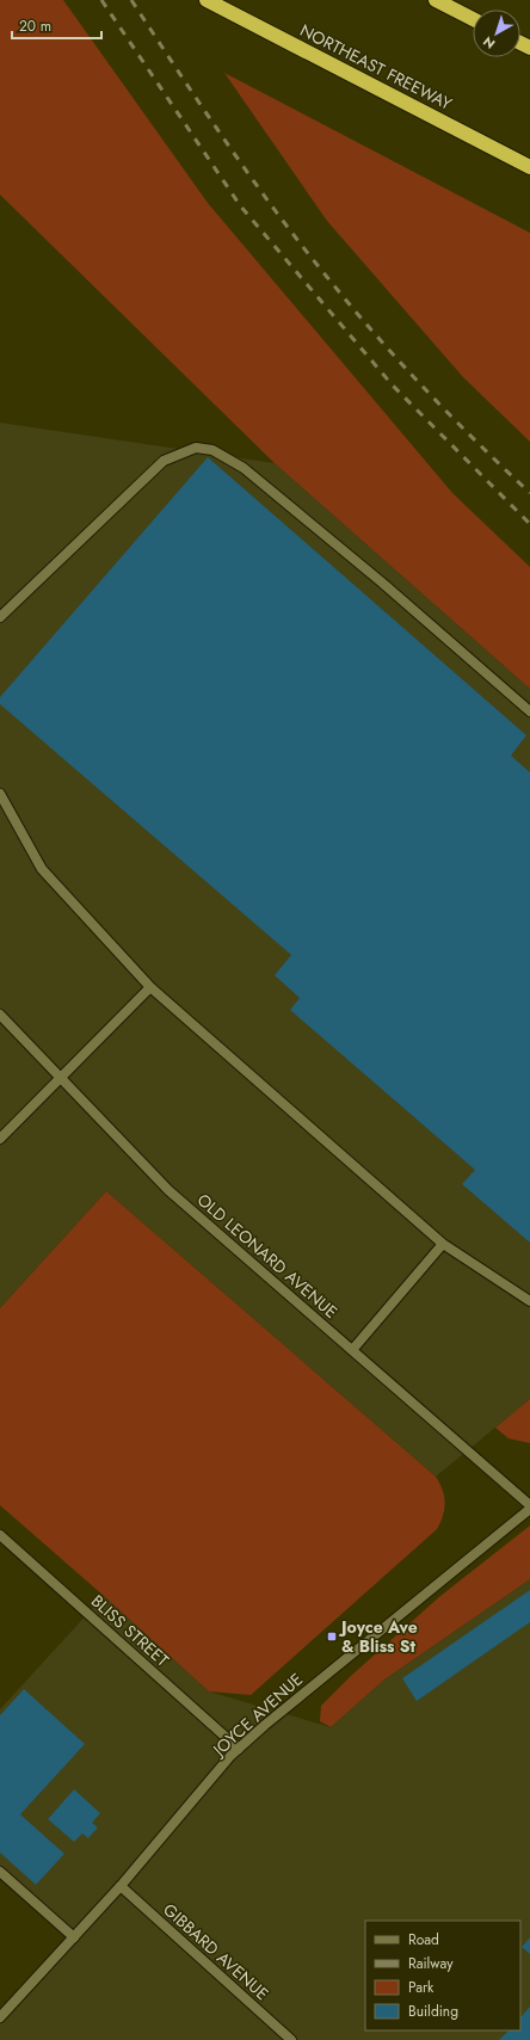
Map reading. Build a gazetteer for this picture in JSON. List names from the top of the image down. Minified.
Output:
{"streets":{"highway":["NORTHEAST FREEWAY"],"street":["OLD LEONARD AVENUE","BLISS STREET","JOYCE AVENUE","GIBBARD AVENUE"]},"crossings":[["OLD LEONARD AVENUE","JOYCE AVENUE"],["BLISS STREET","JOYCE AVENUE"],["JOYCE AVENUE","GIBBARD AVENUE"]],"places":{"transit":["Joyce Ave & Bliss St"]},"legend":["Road","Railway","Park","Building"],"scale_bar":"20 m","north":"bottom left"}
